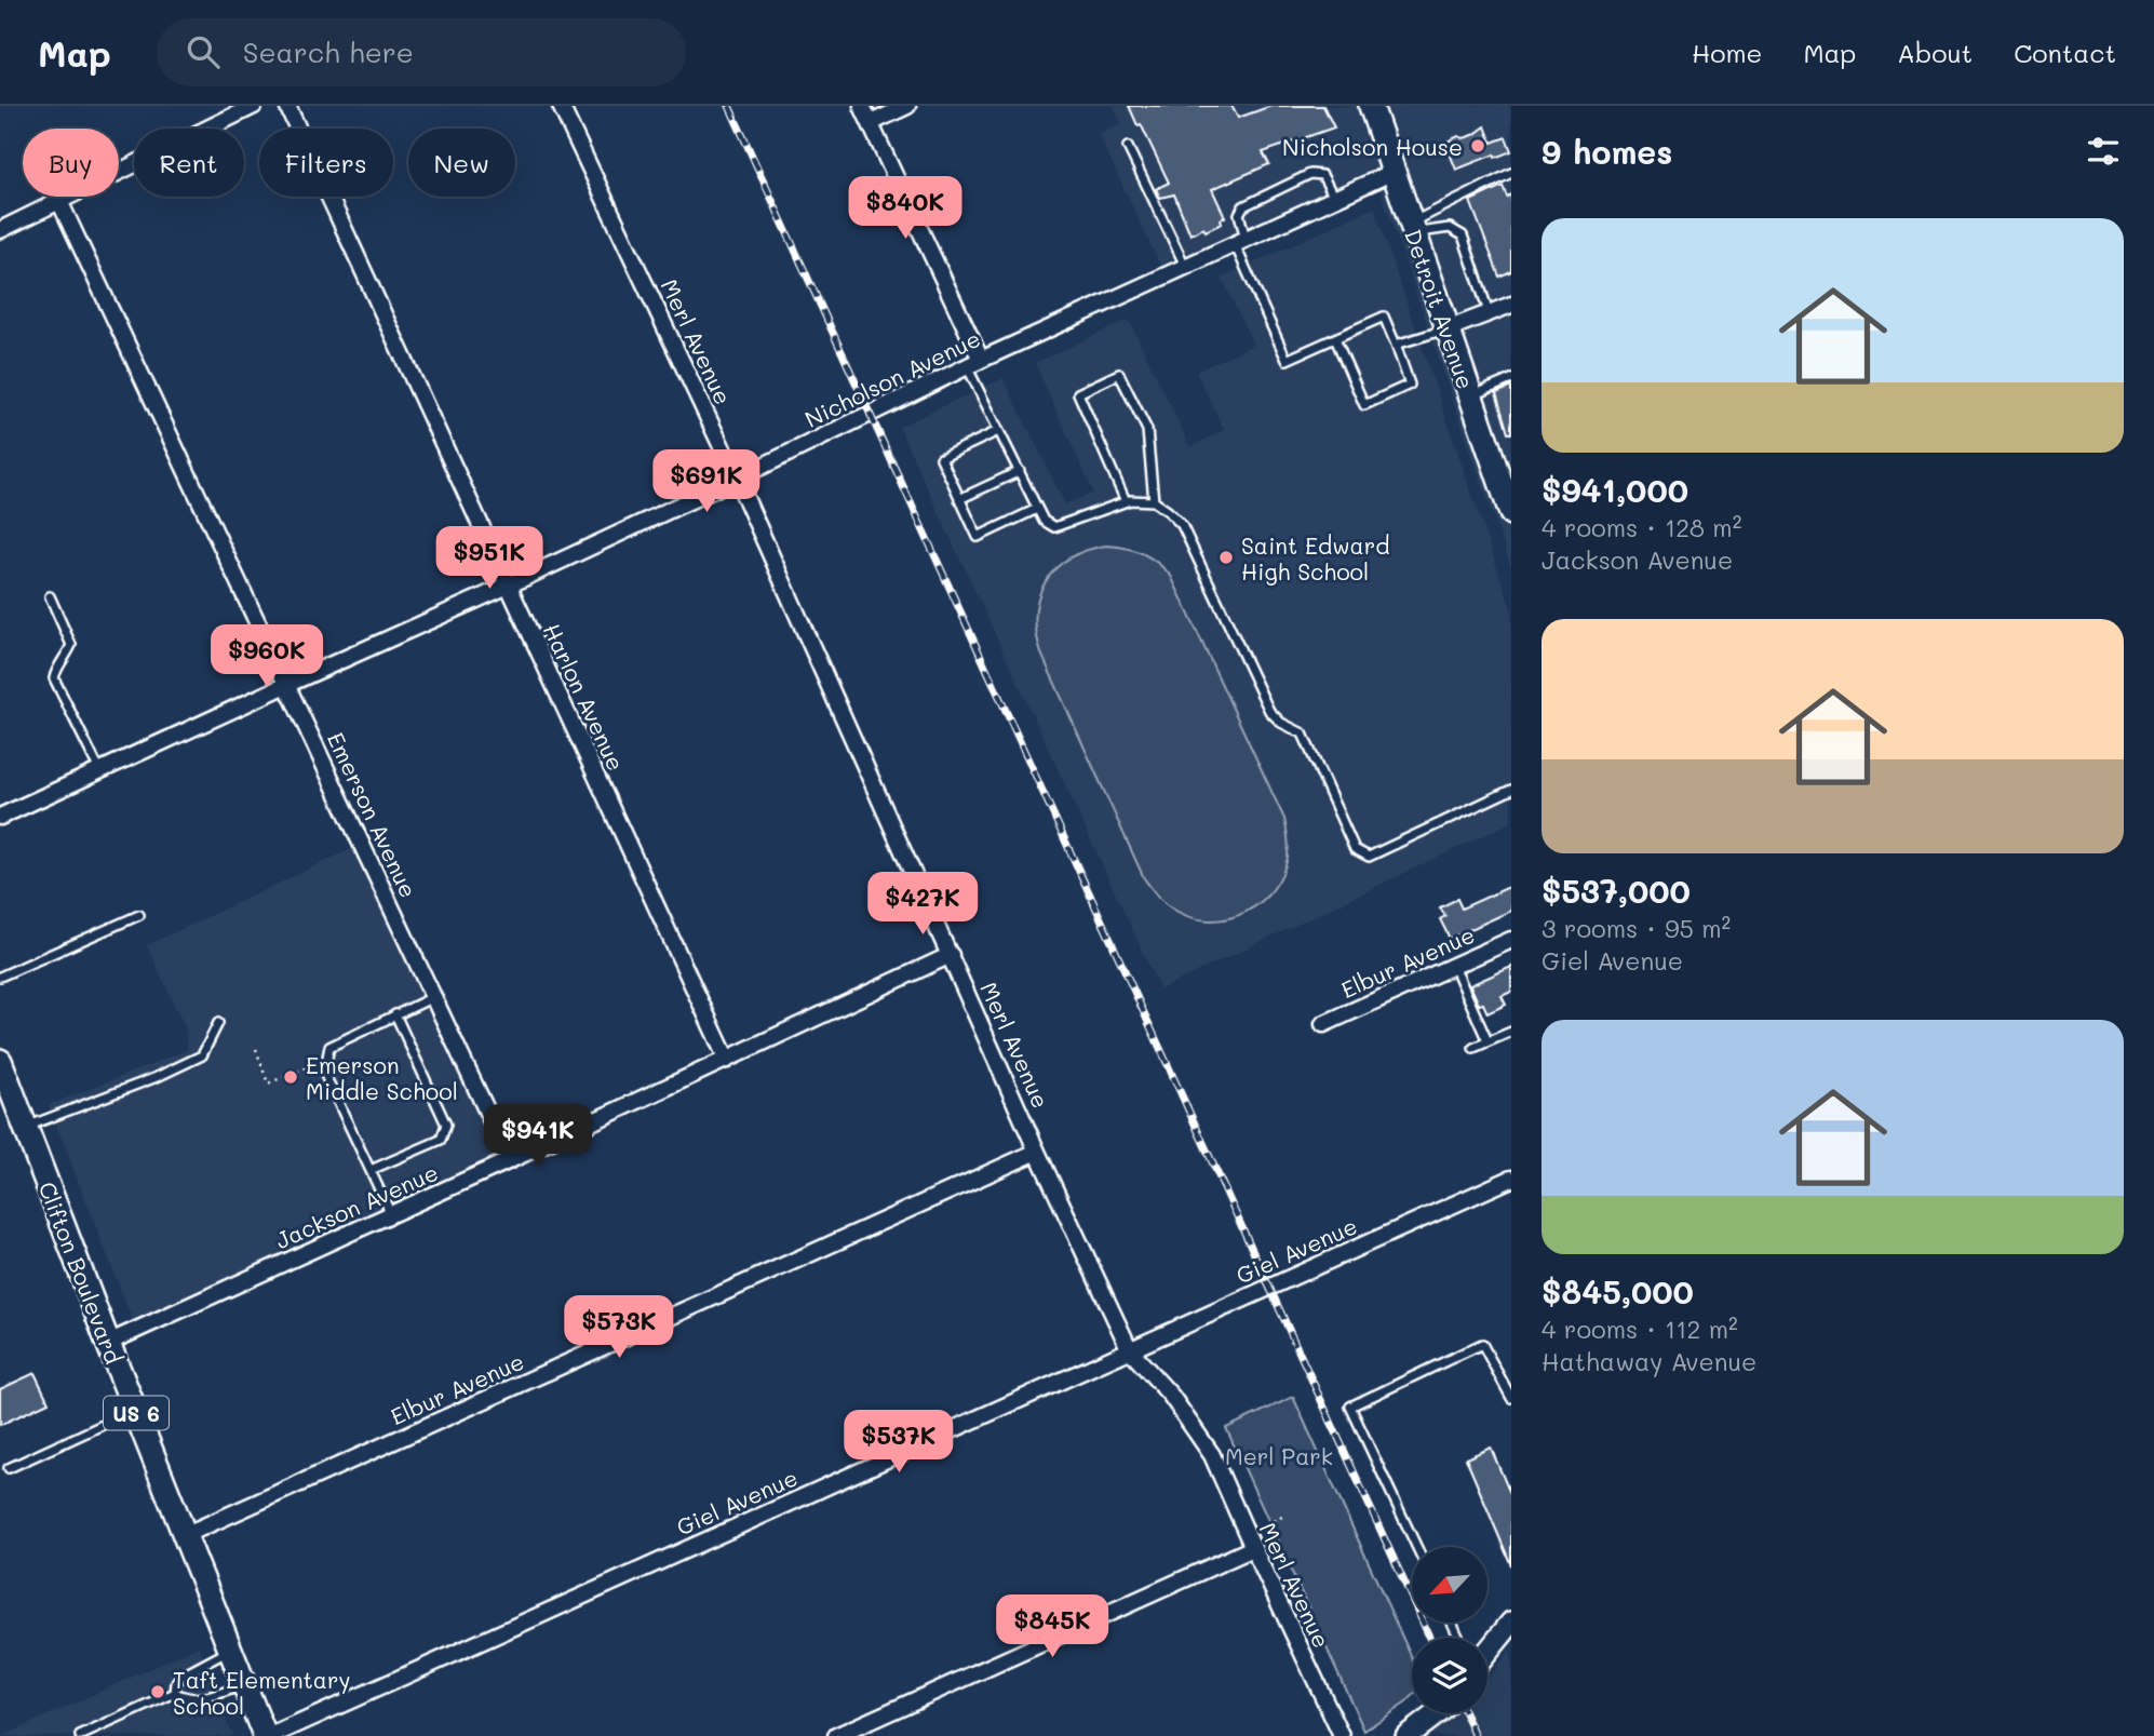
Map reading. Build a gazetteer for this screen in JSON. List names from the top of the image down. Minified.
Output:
{"streets":{"main road":["Detroit Avenue","Clifton Boulevard","US 6"],"street":["Merl Avenue","Nicholson Avenue","Harlon Avenue","Emerson Avenue","Elbur Avenue","Jackson Avenue","Giel Avenue"]},"crossings":[["Detroit Avenue","Nicholson Avenue"],["Merl Avenue","Nicholson Avenue"],["Merl Avenue","Elbur Avenue"],["Merl Avenue","Jackson Avenue"],["Merl Avenue","Giel Avenue"],["Nicholson Avenue","Harlon Avenue"],["Nicholson Avenue","Emerson Avenue"],["Harlon Avenue","Jackson Avenue"],["Emerson Avenue","Jackson Avenue"],["Elbur Avenue","Clifton Boulevard"],["Jackson Avenue","Clifton Boulevard"]],"parks":["Merl Park"],"places":["Nicholson House","Saint Edward High School","Emerson Middle School","Taft Elementary School"],"north":"bottom left","page":{"header":"Map","search":"Search here","nav":["Home","Map","About","Contact"],"heading":"9 homes","chip":["Buy","Rent","Filters","New"],"price":["$840K","$691K","$951K","$960K","$427K","$941K","$573K","$537K","$845K"],"list":[{"name":"$941,000","note":"4 rooms · 128 m² · Jackson Avenue"},{"name":"$537,000","note":"3 rooms · 95 m² · Giel Avenue"},{"name":"$845,000","note":"4 rooms · 112 m² · Hathaway Avenue"}]}}
